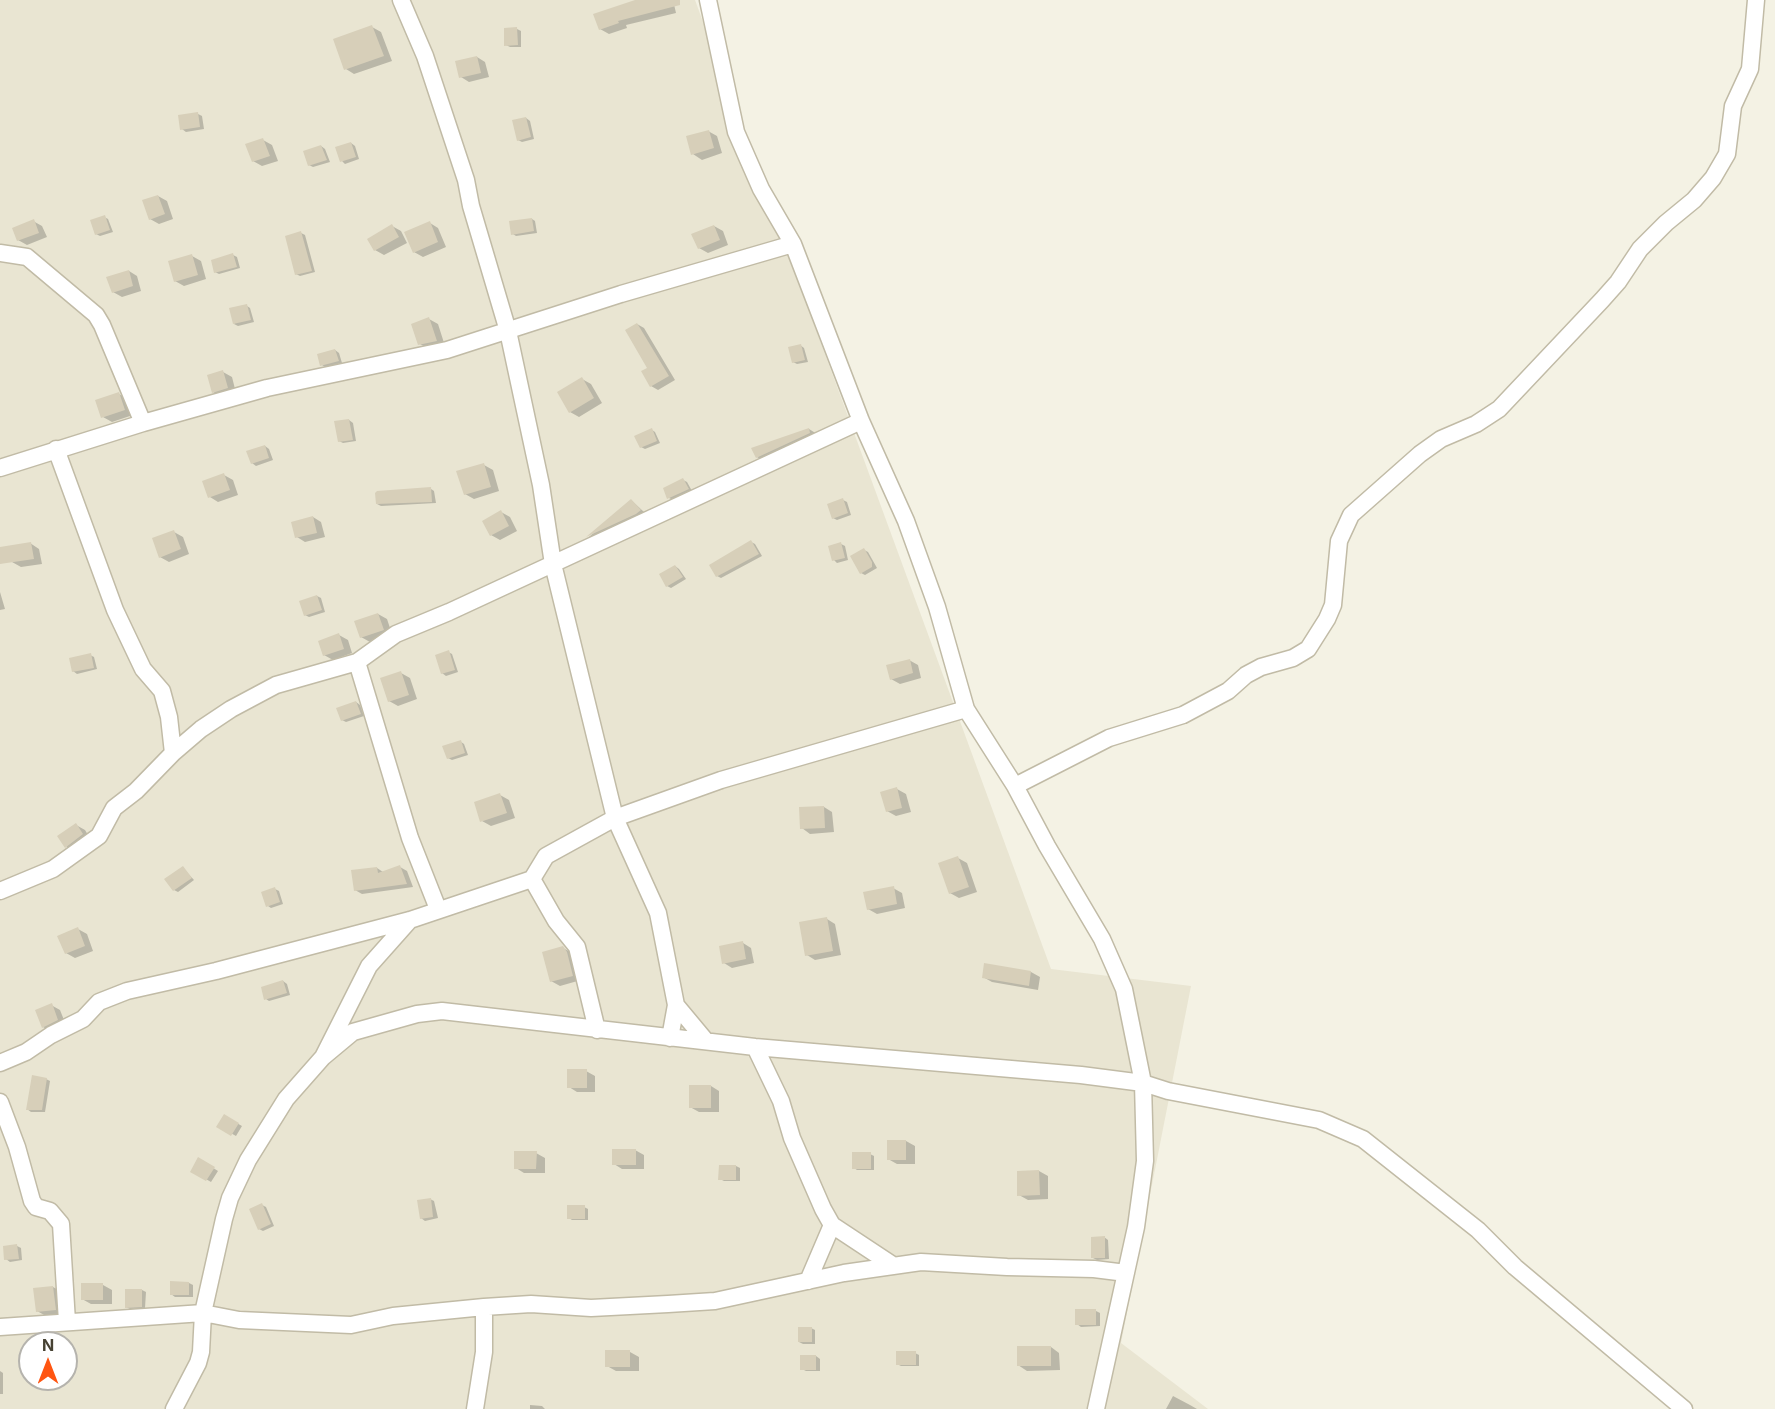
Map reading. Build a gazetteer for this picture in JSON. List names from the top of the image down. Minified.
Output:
{"north":"top"}
